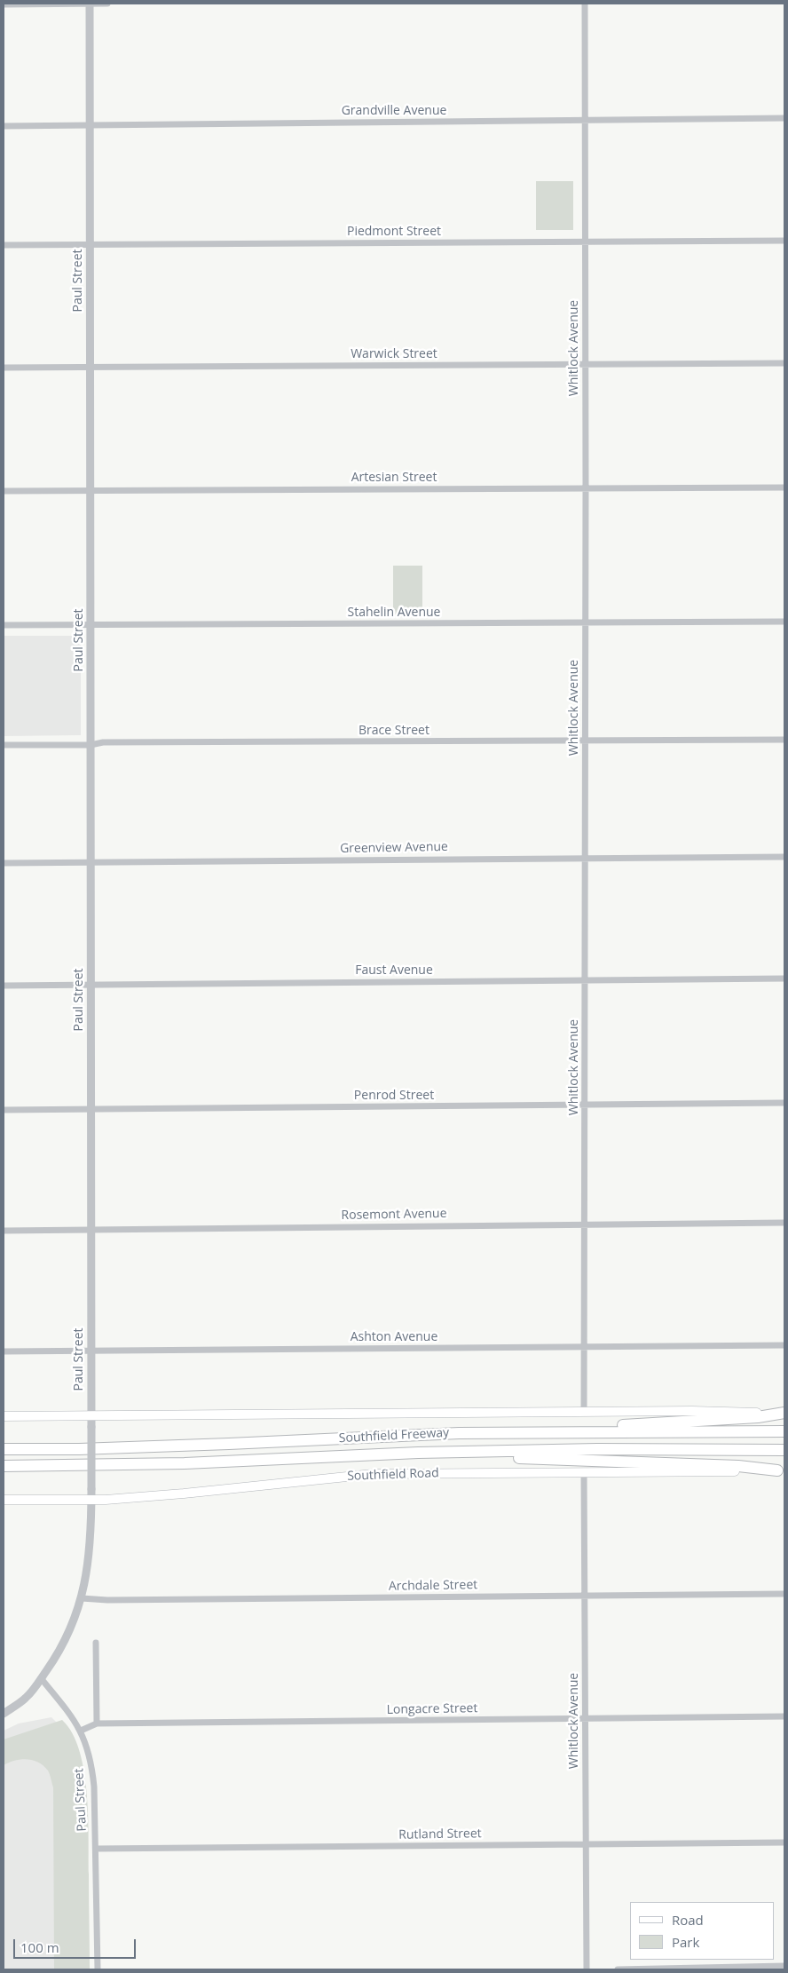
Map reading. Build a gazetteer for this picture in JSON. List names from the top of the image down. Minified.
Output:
{"streets":{"highway":["Southfield Freeway"],"main road":["Southfield Road"],"street":["Grandville Avenue","Piedmont Street","Paul Street","Whitlock Avenue","Warwick Street","Artesian Street","Stahelin Avenue","Brace Street","Greenview Avenue","Faust Avenue","Penrod Street","Rosemont Avenue","Ashton Avenue","Archdale Street","Longacre Street","Rutland Street"]},"crossings":[["Grandville Avenue","Paul Street"],["Grandville Avenue","Whitlock Avenue"],["Piedmont Street","Paul Street"],["Piedmont Street","Whitlock Avenue"],["Paul Street","Warwick Street"],["Paul Street","Artesian Street"],["Paul Street","Stahelin Avenue"],["Paul Street","Brace Street"],["Paul Street","Greenview Avenue"],["Paul Street","Faust Avenue"],["Paul Street","Penrod Street"],["Paul Street","Rosemont Avenue"],["Paul Street","Ashton Avenue"],["Paul Street","Southfield Road"],["Paul Street","Archdale Street"],["Paul Street","Longacre Street"],["Paul Street","Rutland Street"],["Whitlock Avenue","Warwick Street"],["Whitlock Avenue","Artesian Street"],["Whitlock Avenue","Stahelin Avenue"],["Whitlock Avenue","Brace Street"],["Whitlock Avenue","Greenview Avenue"],["Whitlock Avenue","Faust Avenue"],["Whitlock Avenue","Penrod Street"],["Whitlock Avenue","Rosemont Avenue"],["Whitlock Avenue","Ashton Avenue"],["Whitlock Avenue","Southfield Road"],["Whitlock Avenue","Archdale Street"],["Whitlock Avenue","Longacre Street"],["Whitlock Avenue","Rutland Street"]],"legend":["Road","Park"],"scale_bar":"100 m"}
